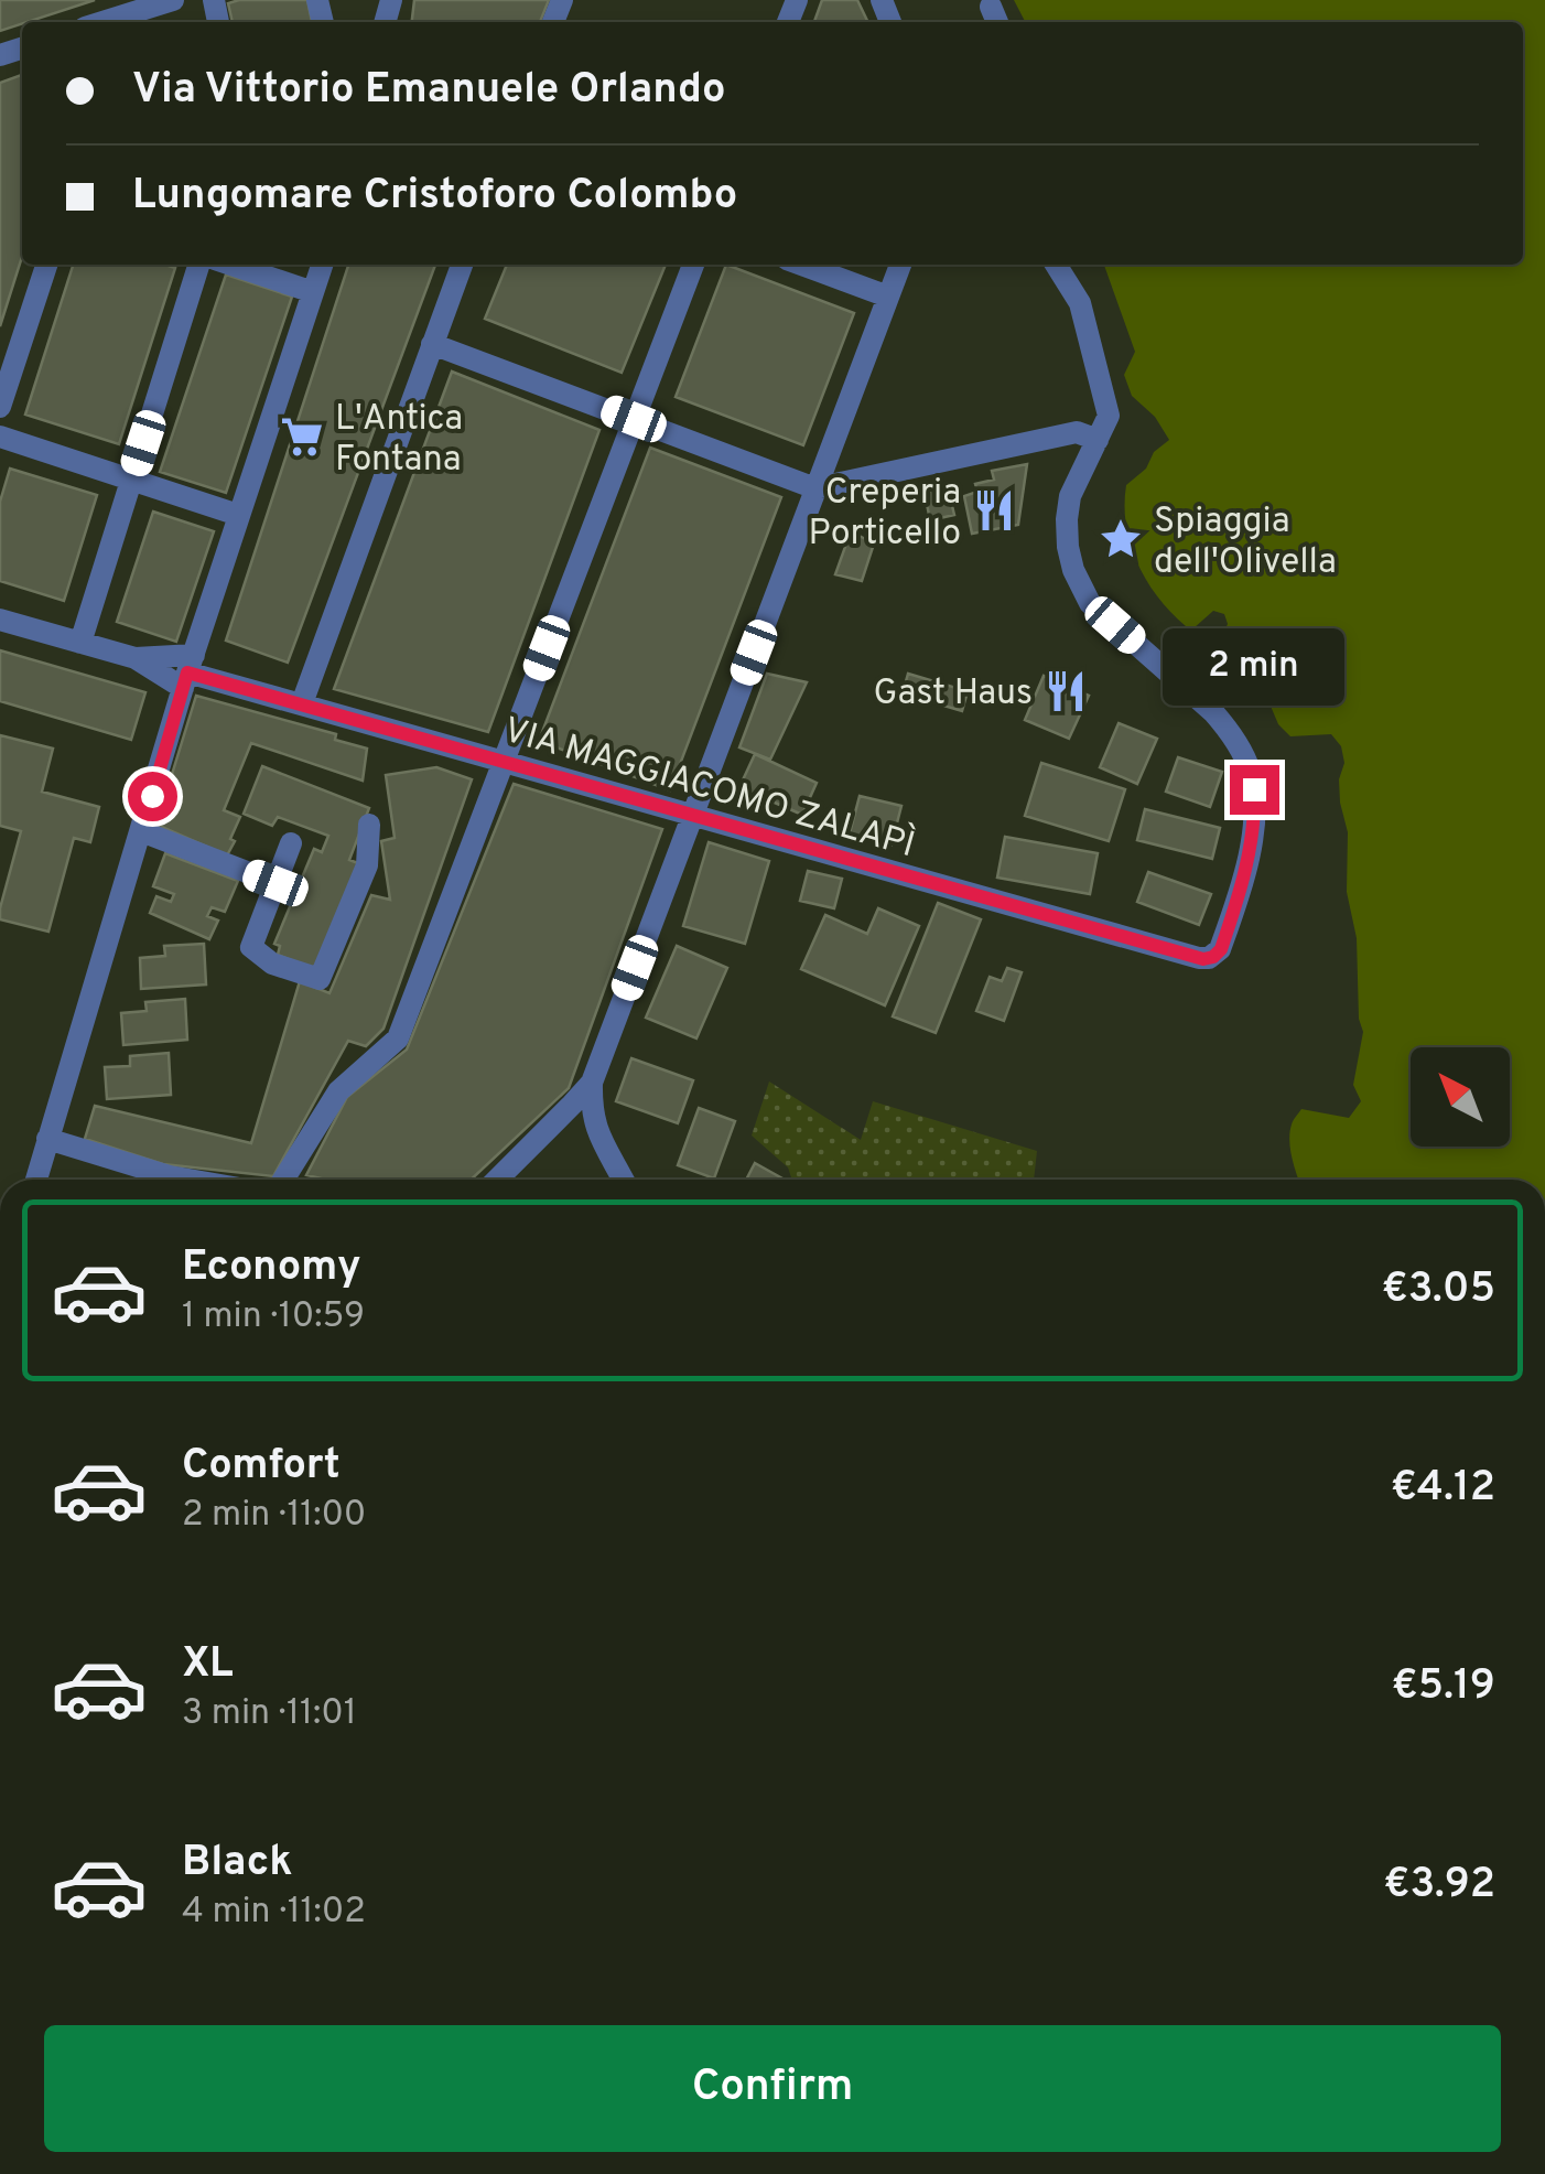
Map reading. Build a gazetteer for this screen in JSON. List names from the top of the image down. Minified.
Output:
{"streets":{"street":["VIA MAGGIACOMO ZALAPÌ"]},"places":{"supermarket":["L'Antica Fontana"],"restaurant":["Creperia Porticello","Gast Haus"],"place":["Spiaggia dell'Olivella"]},"north":"top left","page":{"banner":["Via Vittorio Emanuele Orlando","Lungomare Cristoforo Colombo"],"bubble":"2 min","list":[{"name":"Economy","note":"1 min · 10:59","value":"€3.05"},{"name":"Comfort","note":"2 min · 11:00","value":"€4.12"},{"name":"XL","note":"3 min · 11:01","value":"€5.19"},{"name":"Black","note":"4 min · 11:02","value":"€3.92"}],"buttons":"Confirm"}}
